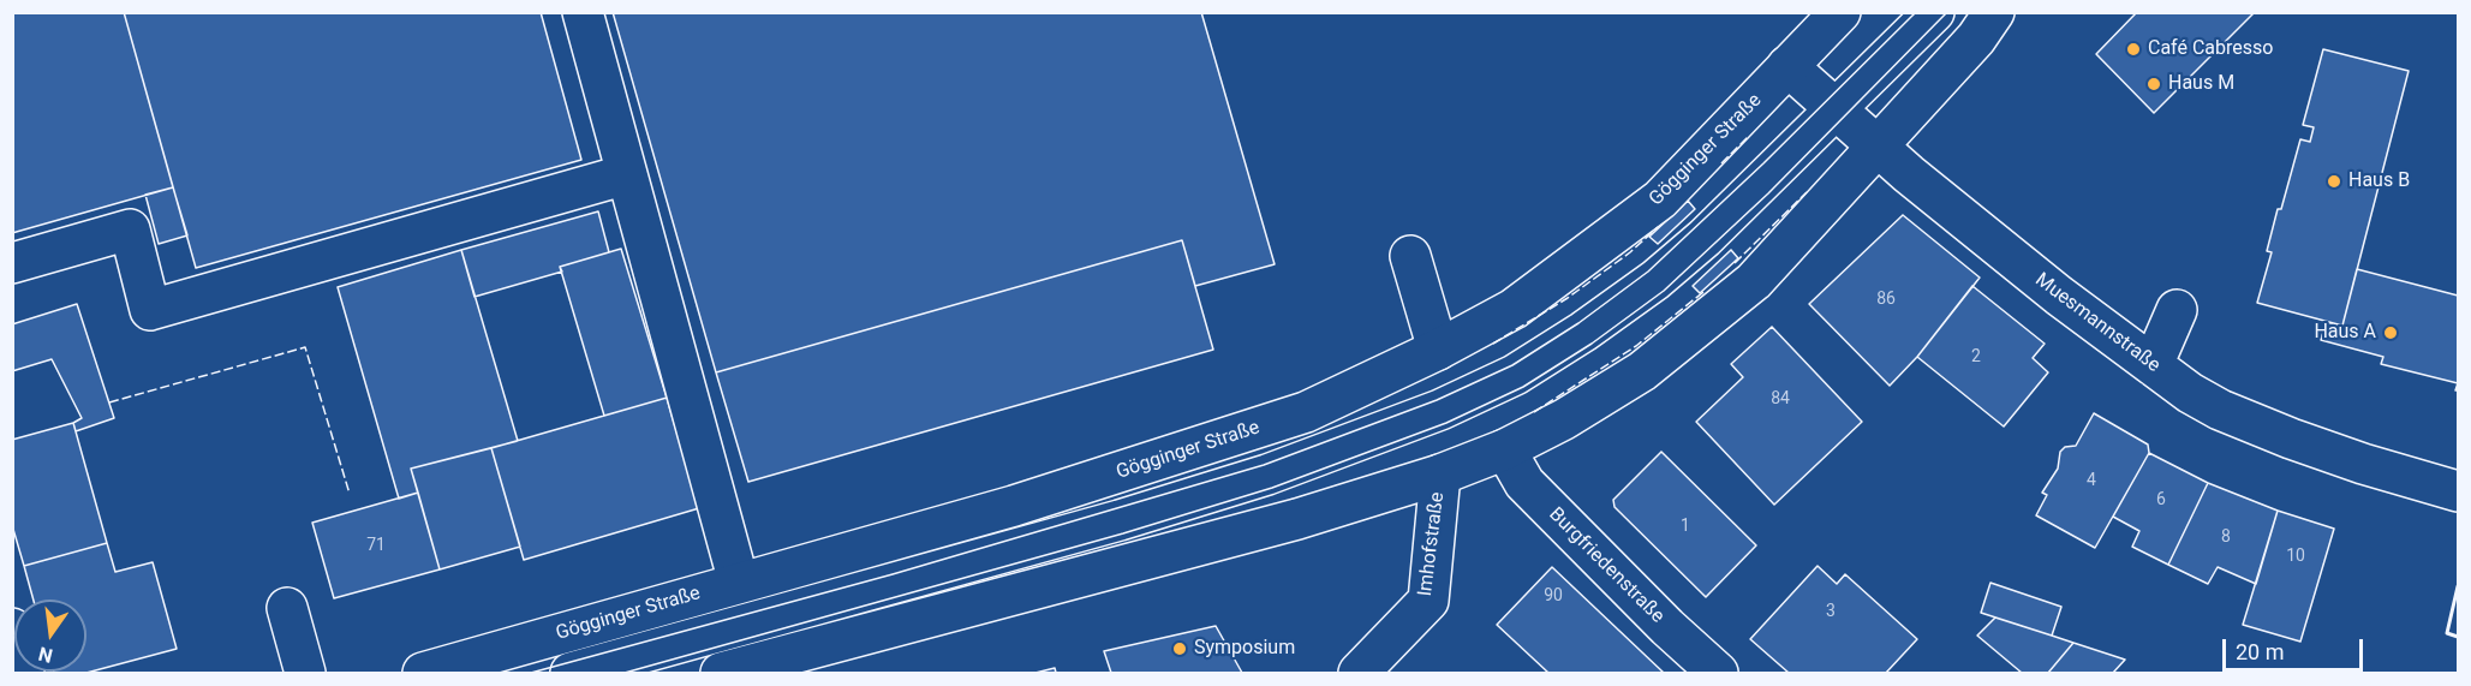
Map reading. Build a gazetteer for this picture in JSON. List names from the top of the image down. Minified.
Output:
{"streets":{"main road":["Gögginger Straße","Muesmannstraße","Imhofstraße","Burgfriedenstraße"]},"crossings":[["Gögginger Straße","Muesmannstraße"]],"places":["Café Cabresso","Haus M","Haus B","Haus A","Symposium"],"house_numbers":["86","2","84","4","6","1","8","71","10","90","3"],"scale_bar":"20 m","north":"bottom"}
